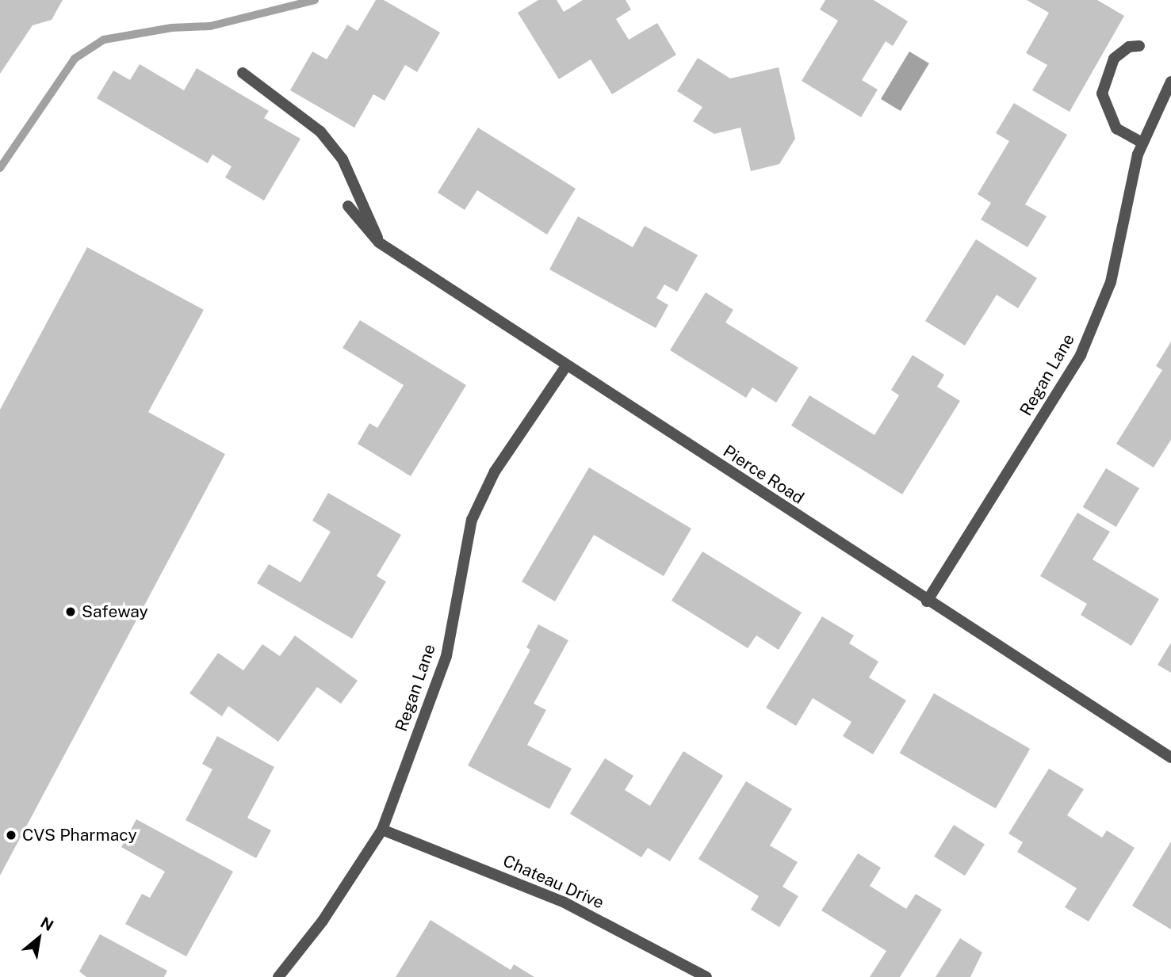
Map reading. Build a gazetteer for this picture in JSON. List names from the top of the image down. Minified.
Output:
{"streets":{"street":["Regan Lane","Pierce Road","Chateau Drive"]},"crossings":[["Regan Lane","Pierce Road"],["Regan Lane","Chateau Drive"]],"places":["Safeway","CVS Pharmacy"],"north":"top right"}
